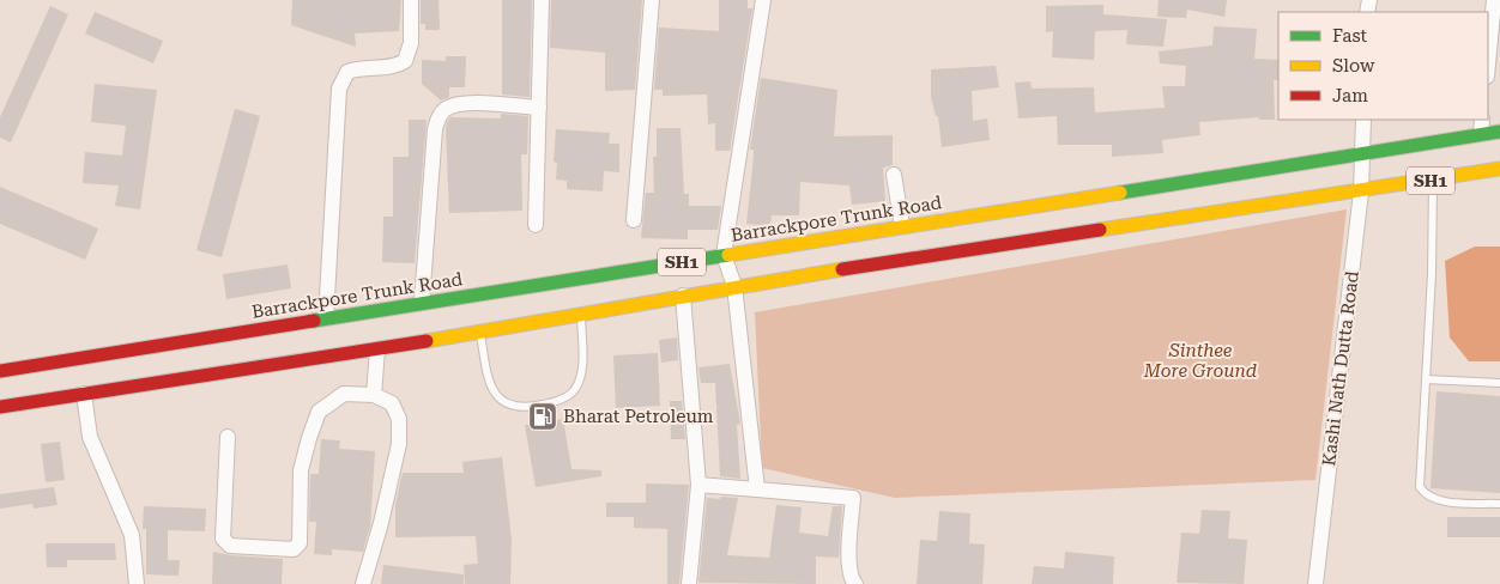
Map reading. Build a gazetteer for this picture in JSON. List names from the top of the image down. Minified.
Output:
{"streets":{"main road":["SH1","Barrackpore Trunk Road"],"street":["Kashi Nath Dutta Road"]},"crossings":[["SH1","Kashi Nath Dutta Road"],["Barrackpore Trunk Road","Kashi Nath Dutta Road"]],"parks":["Sinthee More Ground"],"places":{"fuel station":["Bharat Petroleum"]},"legend":["Fast","Slow","Jam"]}
